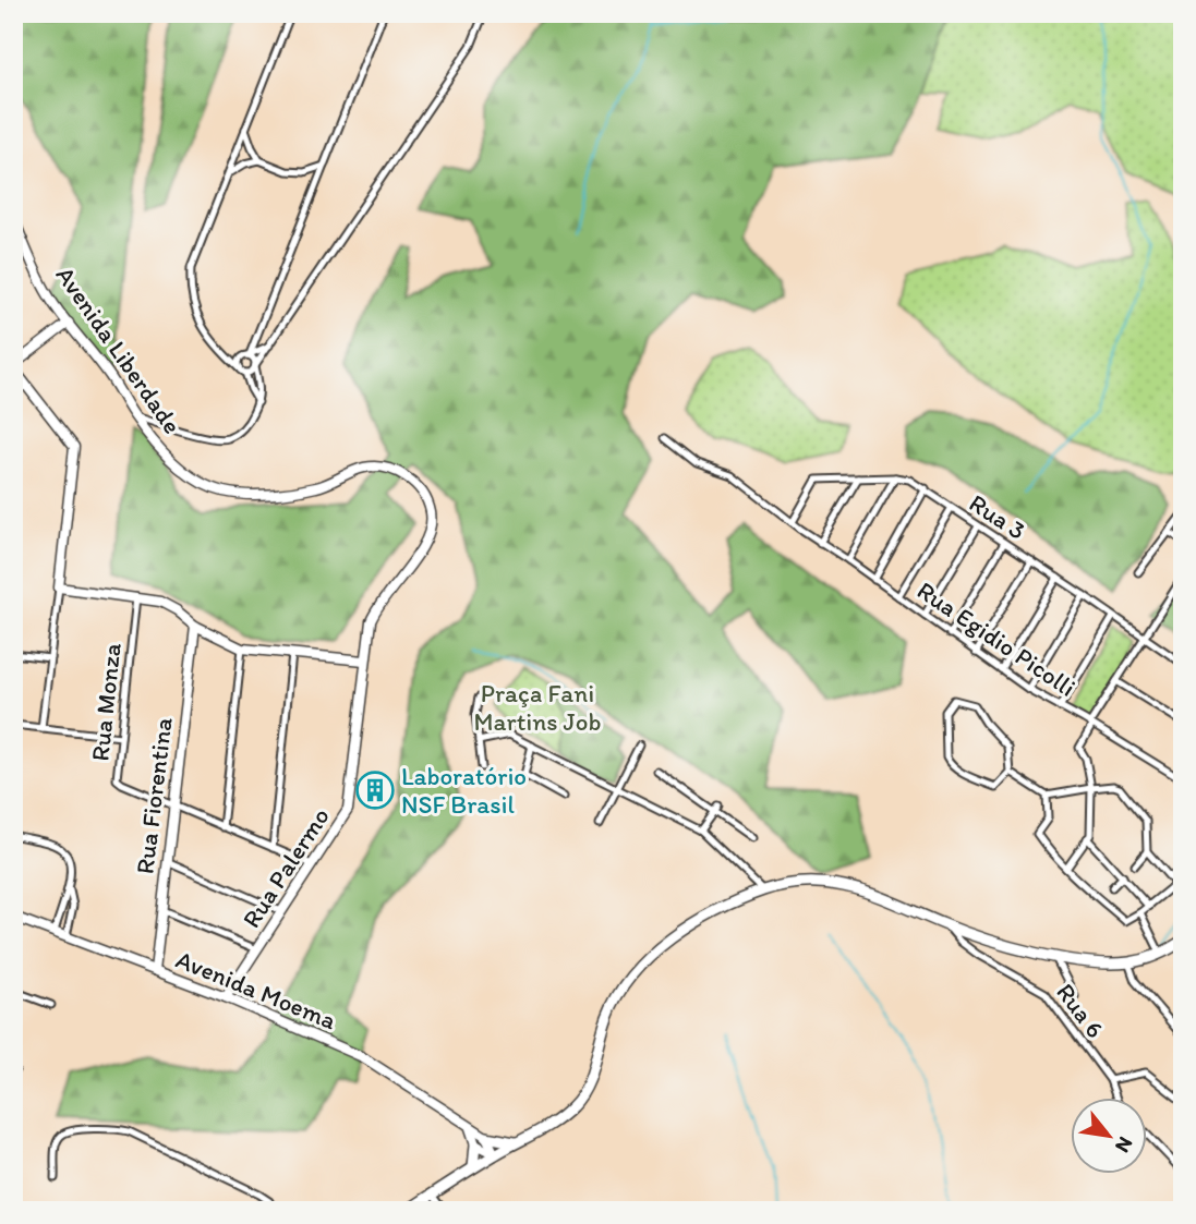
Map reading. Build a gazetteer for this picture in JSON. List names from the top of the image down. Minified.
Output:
{"streets":{"main road":["Avenida Liberdade","Rua Fiorentina","Rua Palermo","Avenida Moema"],"street":["Rua 3","Rua Egidio Picolli","Rua Monza","Rua 6"]},"crossings":[["Avenida Liberdade","Rua Palermo"],["Rua 3","Rua Egidio Picolli"],["Rua Monza","Rua Fiorentina"],["Rua Monza","Rua Palermo"],["Rua Fiorentina","Avenida Moema"],["Rua Palermo","Avenida Moema"]],"parks":["Praça Fani Martins Job"],"places":{"building":["Laboratório NSF Brasil"]},"north":"bottom right"}
